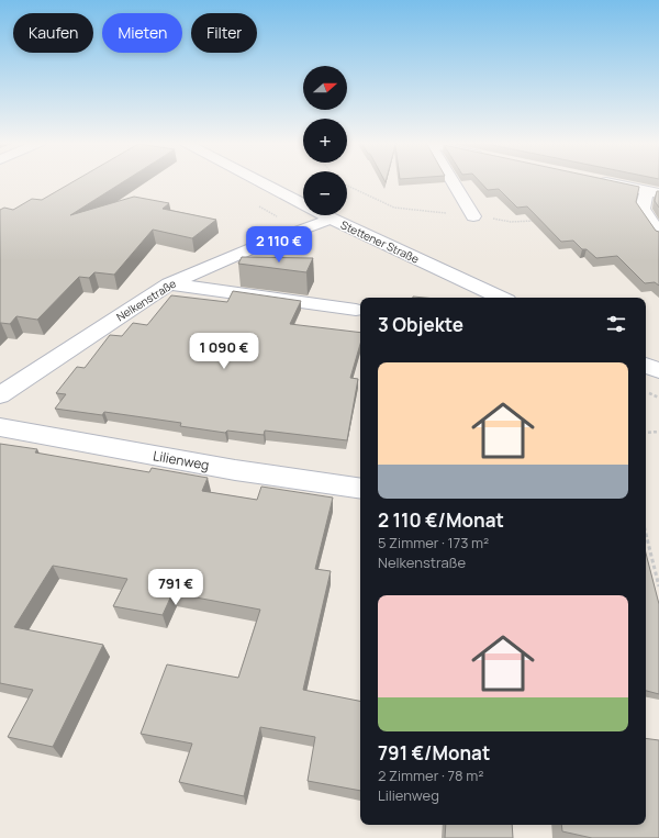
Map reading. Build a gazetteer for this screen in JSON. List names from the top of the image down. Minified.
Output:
{"streets":{"street":["Stettener Straße","Nelkenstraße","Lilienweg"]},"crossings":[["Stettener Straße","Nelkenstraße"]],"north":"right","page":{"chip":["Kaufen","Mieten","Filter"],"map_buttons":["+","−"],"price":["2 110 €","1 090 €","791 €"],"heading":"3 Objekte","list":[{"name":"2 110 €/Monat","note":"5 Zimmer · 173 m² · Nelkenstraße"},{"name":"791 €/Monat","note":"2 Zimmer · 78 m² · Lilienweg"}]}}
